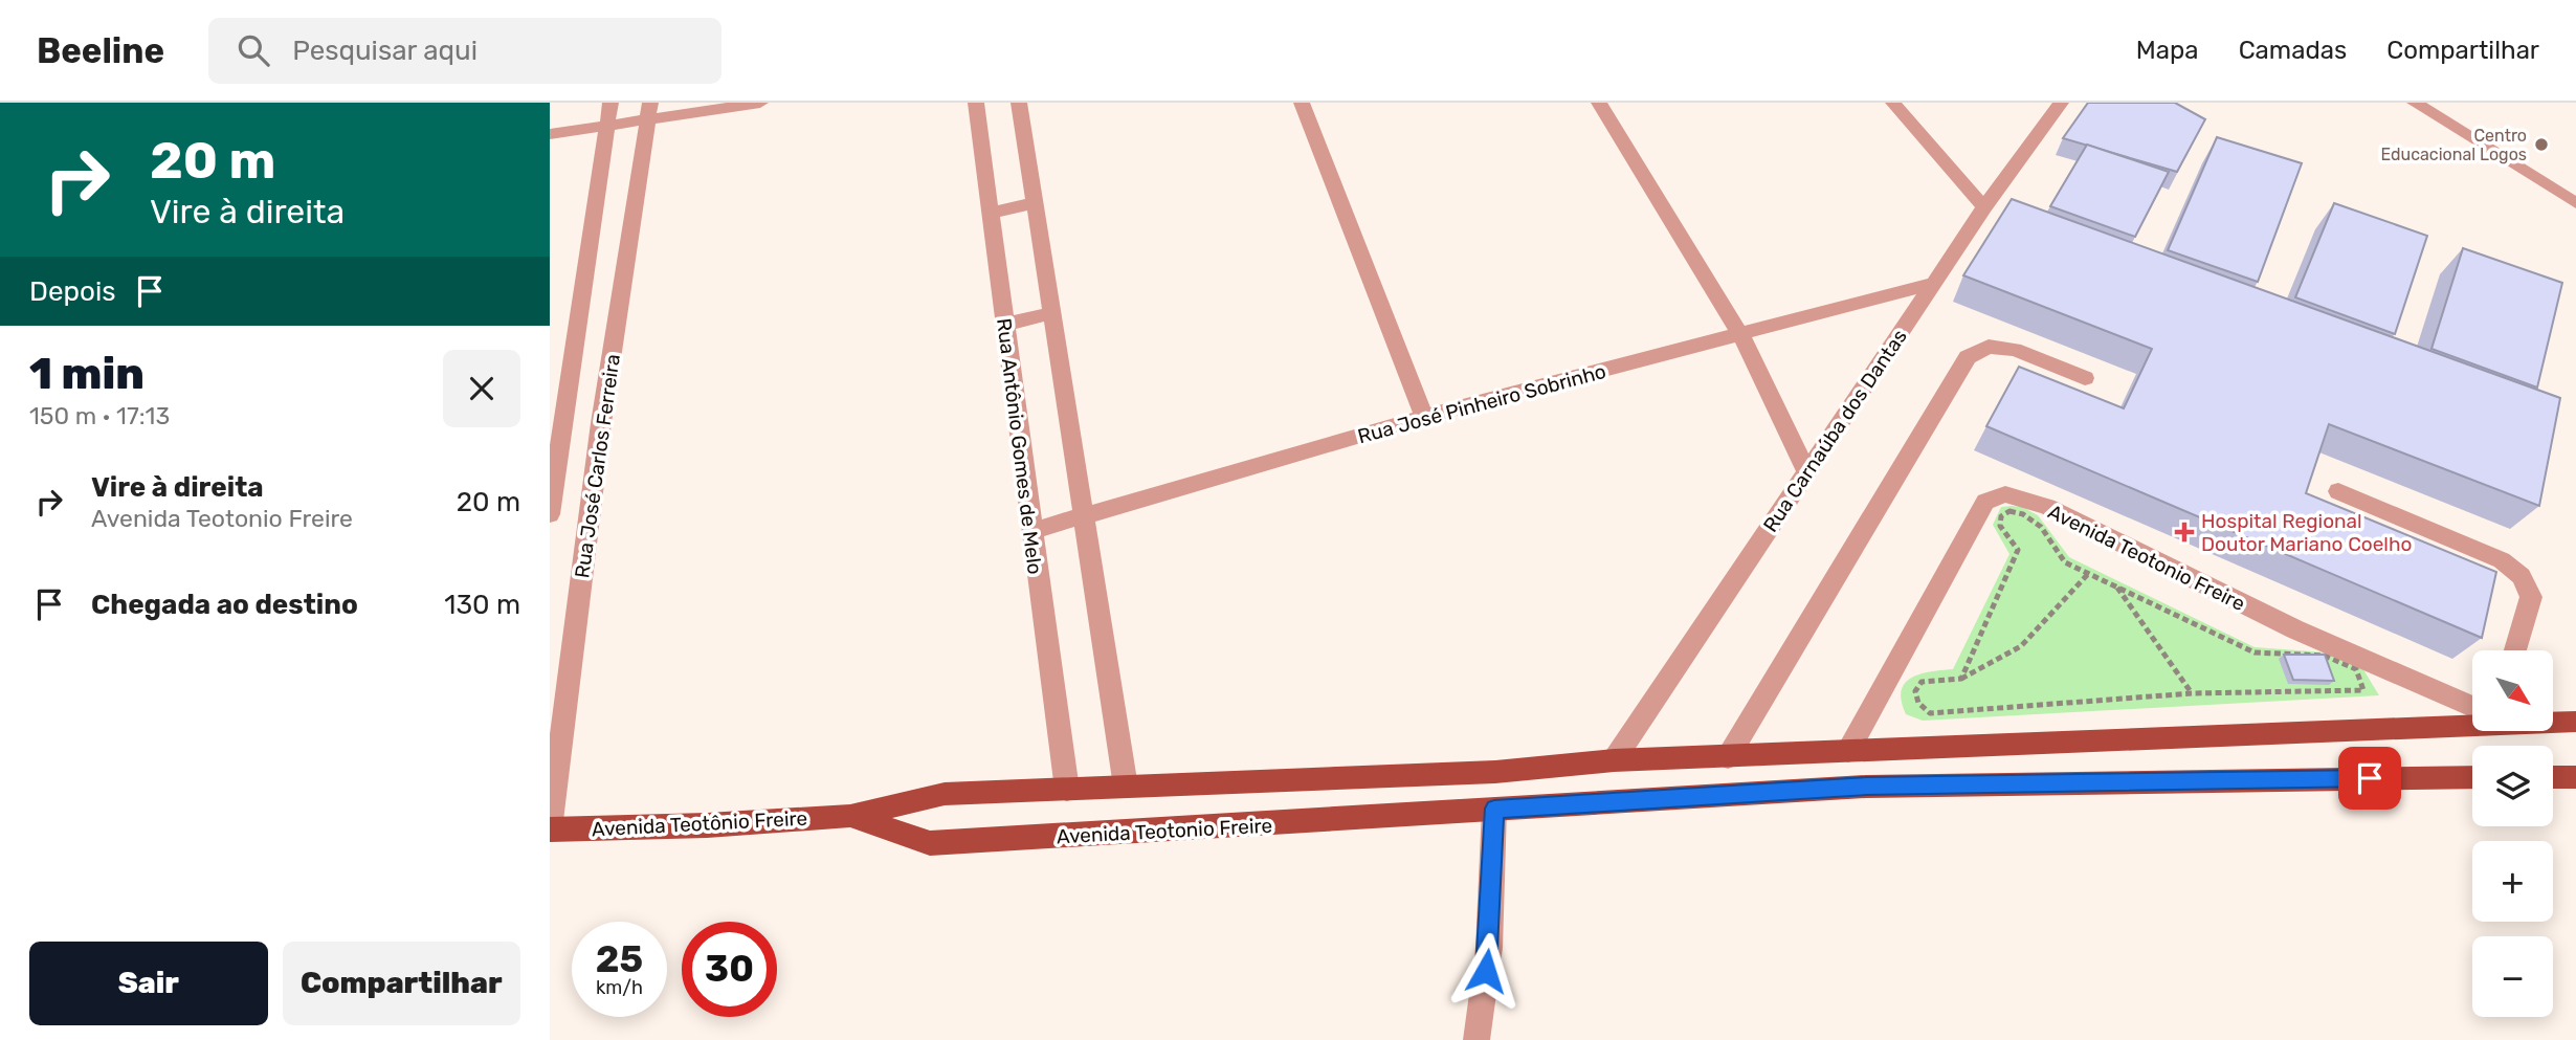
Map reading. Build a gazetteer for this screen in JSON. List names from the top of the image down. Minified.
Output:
{"streets":{"main road":["Avenida Teotonio Freire","Avenida Teotônio Freire"],"street":["Rua José Pinheiro Sobrinho","Rua Carnaúba dos Dantas","Rua Antônio Gomes de Melo","Rua José Carlos Ferreira"]},"crossings":[["Rua José Pinheiro Sobrinho","Rua Carnaúba dos Dantas"],["Rua José Pinheiro Sobrinho","Rua Antônio Gomes de Melo"],["Rua José Carlos Ferreira","Avenida Teotônio Freire"],["Avenida Teotonio Freire","Avenida Teotônio Freire"]],"places":{"other":["Centro Educacional Logos"],"health":["Hospital Regional Doutor Mariano Coelho"]},"north":"bottom right","page":{"header":"Beeline","search":"Pesquisar aqui","nav":["Mapa","Camadas","Compartilhar"],"turn":["20 m","Vire à direita"],"then":"Depois","heading":["1 min","150 m · 17:13"],"list":[{"name":"Vire à direita","note":"Avenida Teotonio Freire","value":"20 m"},{"name":"Chegada ao destino","value":"130 m"}],"map_buttons":["+","−"],"speed":"25 km/h","limit":"30","buttons":["Sair","Compartilhar"]}}
